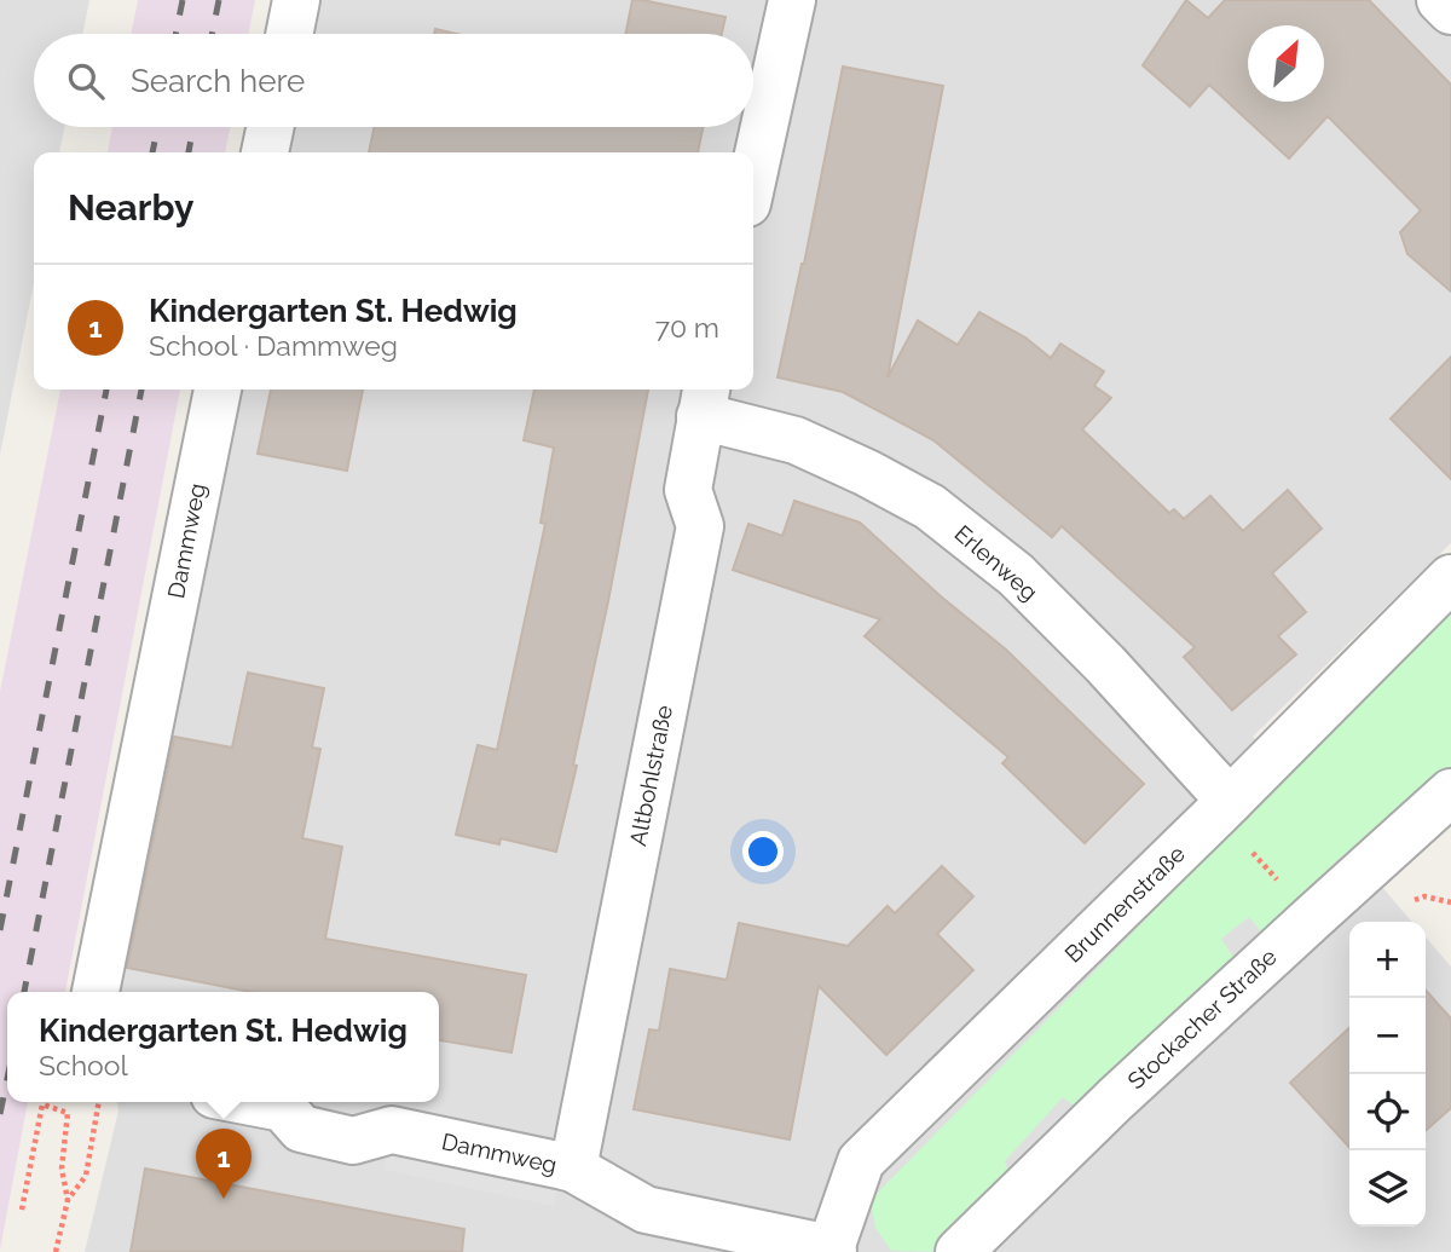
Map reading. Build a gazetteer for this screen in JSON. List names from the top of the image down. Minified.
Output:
{"streets":{"street":["Dammweg","Erlenweg","Altbohlstraße","Brunnenstraße","Stockacher Straße"]},"crossings":[["Dammweg","Altbohlstraße"],["Dammweg","Brunnenstraße"],["Erlenweg","Altbohlstraße"],["Erlenweg","Brunnenstraße"]],"north":"top right","page":{"search":"Search here","heading":"Nearby","list":[{"mark":"1","name":"Kindergarten St. Hedwig","note":"School · Dammweg","value":"70 m"}],"map_buttons":["+","−"],"popup":["Kindergarten St. Hedwig","School"],"pins":"1"}}
